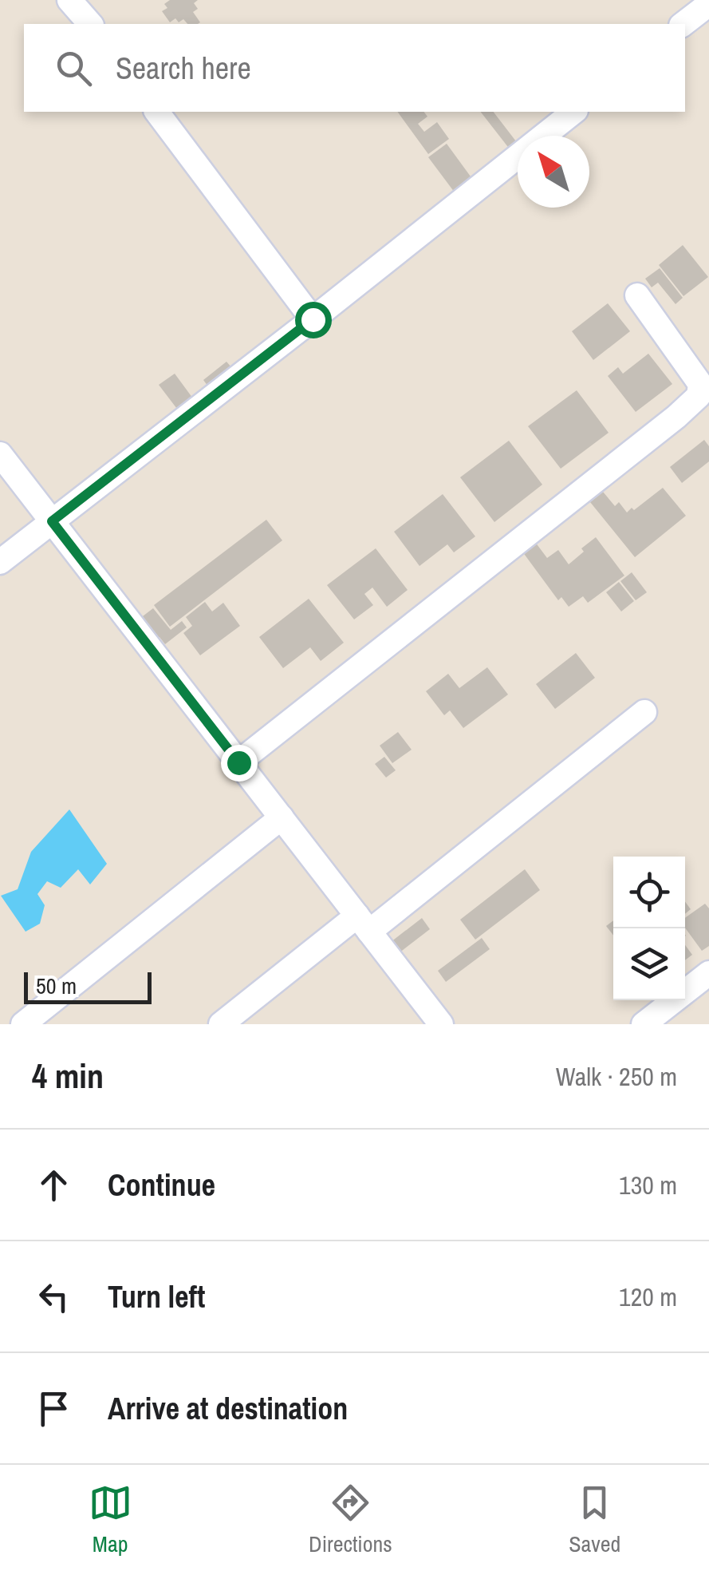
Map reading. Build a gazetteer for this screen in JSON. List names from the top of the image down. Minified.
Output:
{"scale_bar":"50 m","north":"top left","page":{"search":"Search here","scale":"50 m","heading":["4 min","Walk · 250 m"],"list":[["Continue","130 m"],["Turn left","120 m"],"Arrive at destination"],"nav":["Map","Directions","Saved"]}}
